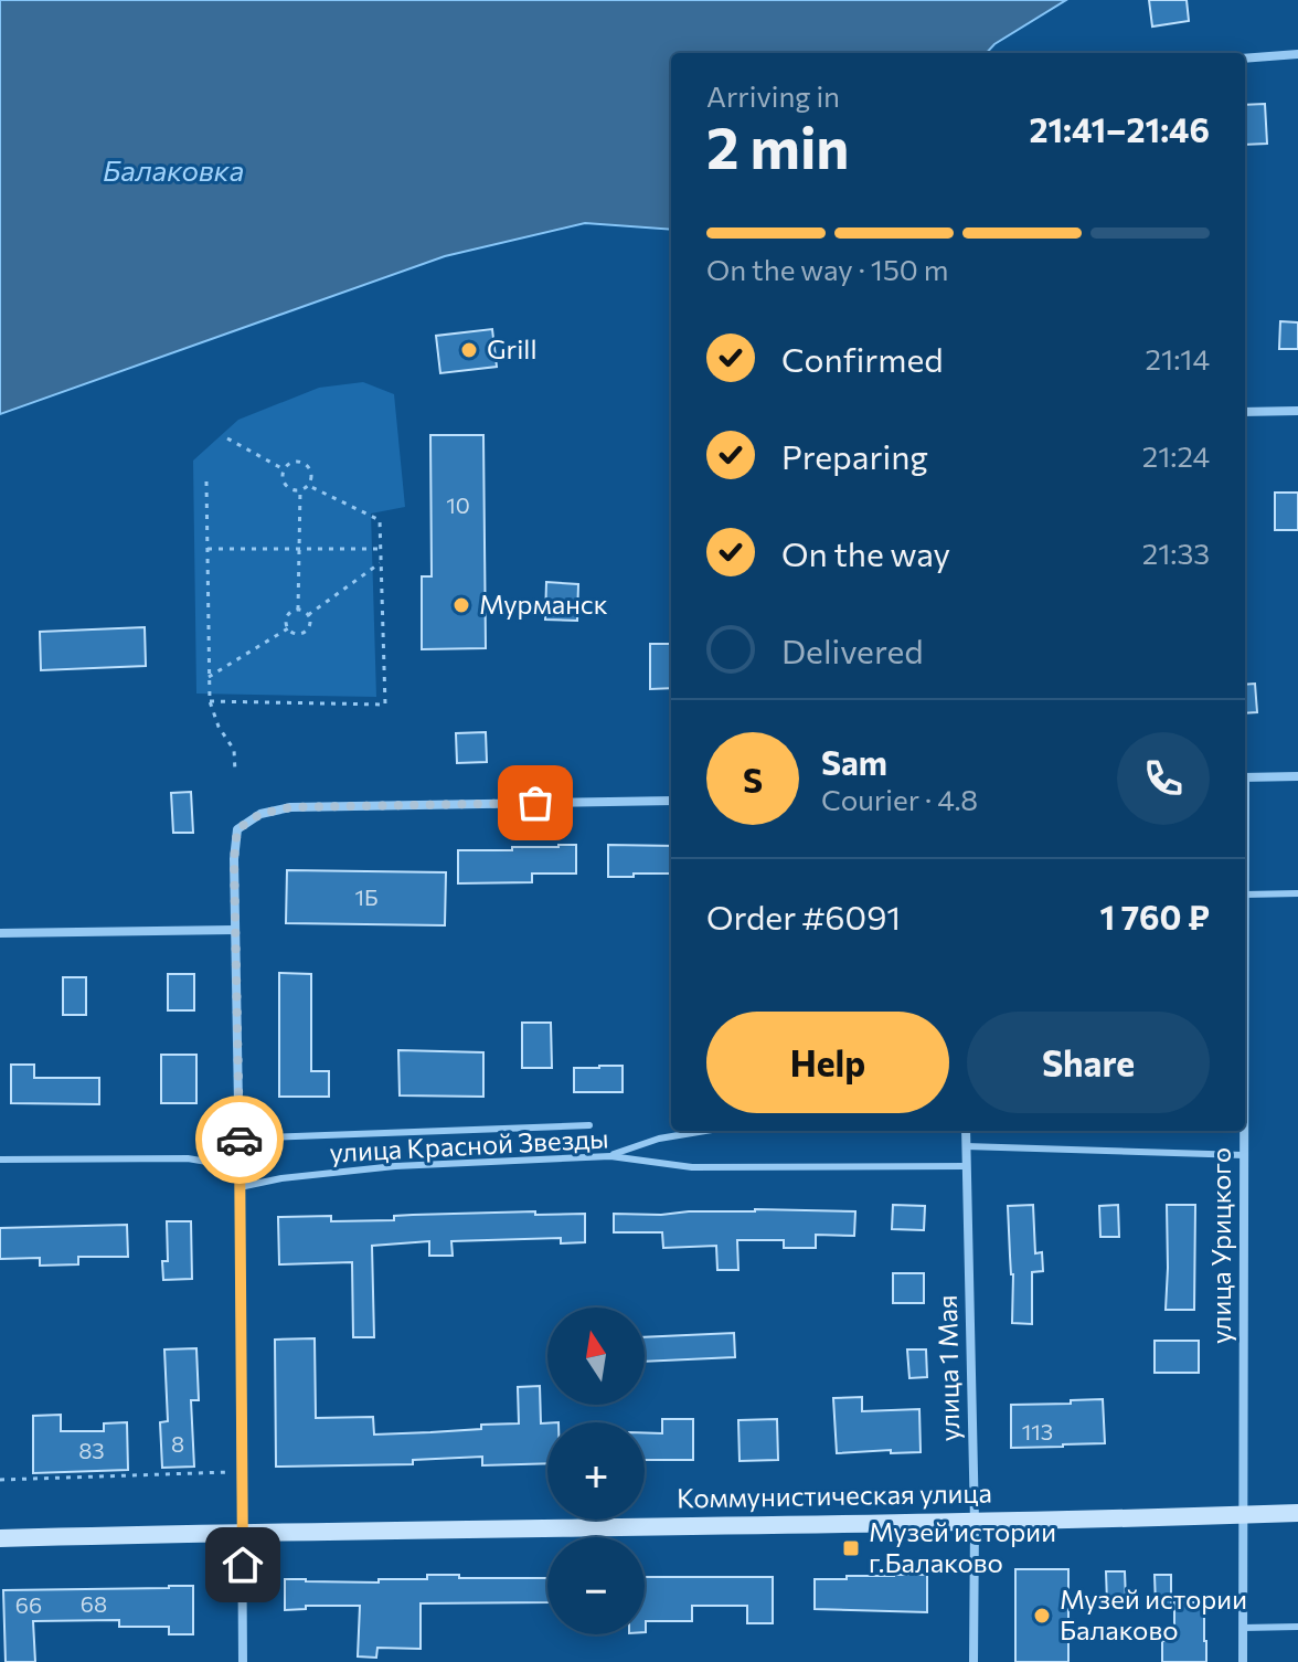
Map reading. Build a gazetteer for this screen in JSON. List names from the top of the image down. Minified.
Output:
{"streets":{"main road":["Коммунистическая улица"],"street":["улица Урицкого","улица 1 Мая"],"lane":["улица Красной Звезды"]},"crossings":[["улица Красной Звезды","улица 1 Мая"],["улица Урицкого","Коммунистическая улица"],["улица 1 Мая","Коммунистическая улица"]],"water":["Балаковка"],"places":{"other":["Grill","Мурманск","Музей истории Балаково"],"transit":["Музей истории г.Балаково"]},"house_numbers":["10","1Б","113","8","83","68","66"],"north":"top","page":{"heading":["2 min","Arriving in","21:41–21:46"],"panel":["Sam","Courier · 4.8","Order #6091","1 760 ₽"],"bar":"On the way · 150 m","list":[["Confirmed","21:14"],["Preparing","21:24"],["On the way","21:33"],"Delivered"],"round":"S","buttons":["Help","Share"],"map_buttons":["+","−"]}}
